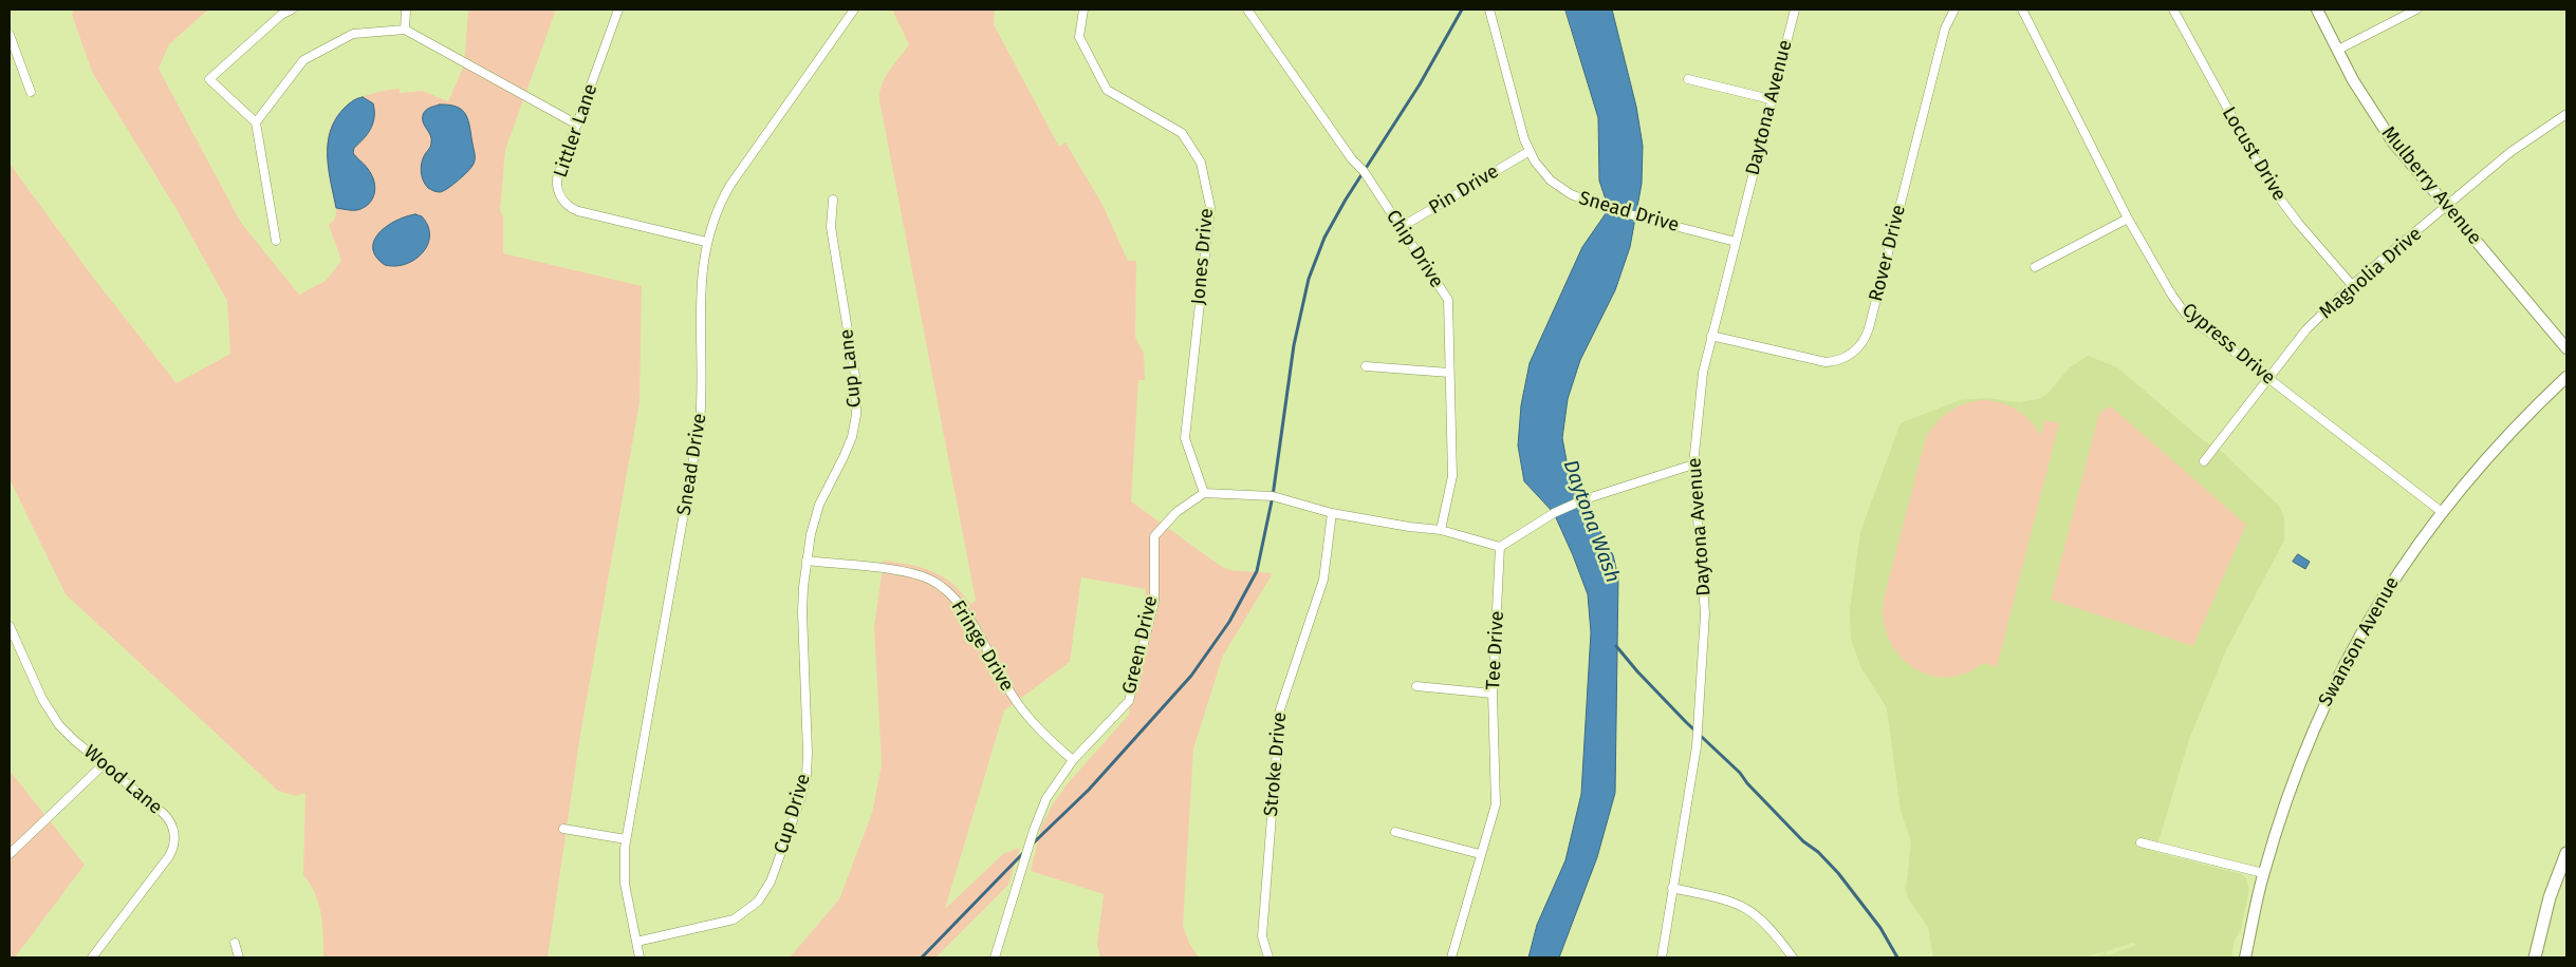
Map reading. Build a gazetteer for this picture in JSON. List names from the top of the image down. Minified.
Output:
{"streets":{"street":["Daytona Avenue","Littler Lane","Locust Drive","Mulberry Avenue","Pin Drive","Snead Drive","Chip Drive","Rover Drive","Jones Drive","Magnolia Drive","Cypress Drive","Cup Lane","Swanson Avenue","Green Drive","Fringe Drive","Tee Drive","Stroke Drive","Wood Lane","Cup Drive"]},"crossings":[["Daytona Avenue","Snead Drive"],["Daytona Avenue","Rover Drive"],["Littler Lane","Snead Drive"],["Locust Drive","Magnolia Drive"],["Mulberry Avenue","Magnolia Drive"],["Pin Drive","Snead Drive"],["Pin Drive","Chip Drive"],["Snead Drive","Cup Drive"],["Jones Drive","Green Drive"],["Magnolia Drive","Cypress Drive"],["Cypress Drive","Swanson Avenue"],["Cup Lane","Fringe Drive"],["Cup Lane","Cup Drive"],["Green Drive","Fringe Drive"],["Fringe Drive","Cup Drive"]],"water":["Daytona Wash"]}
